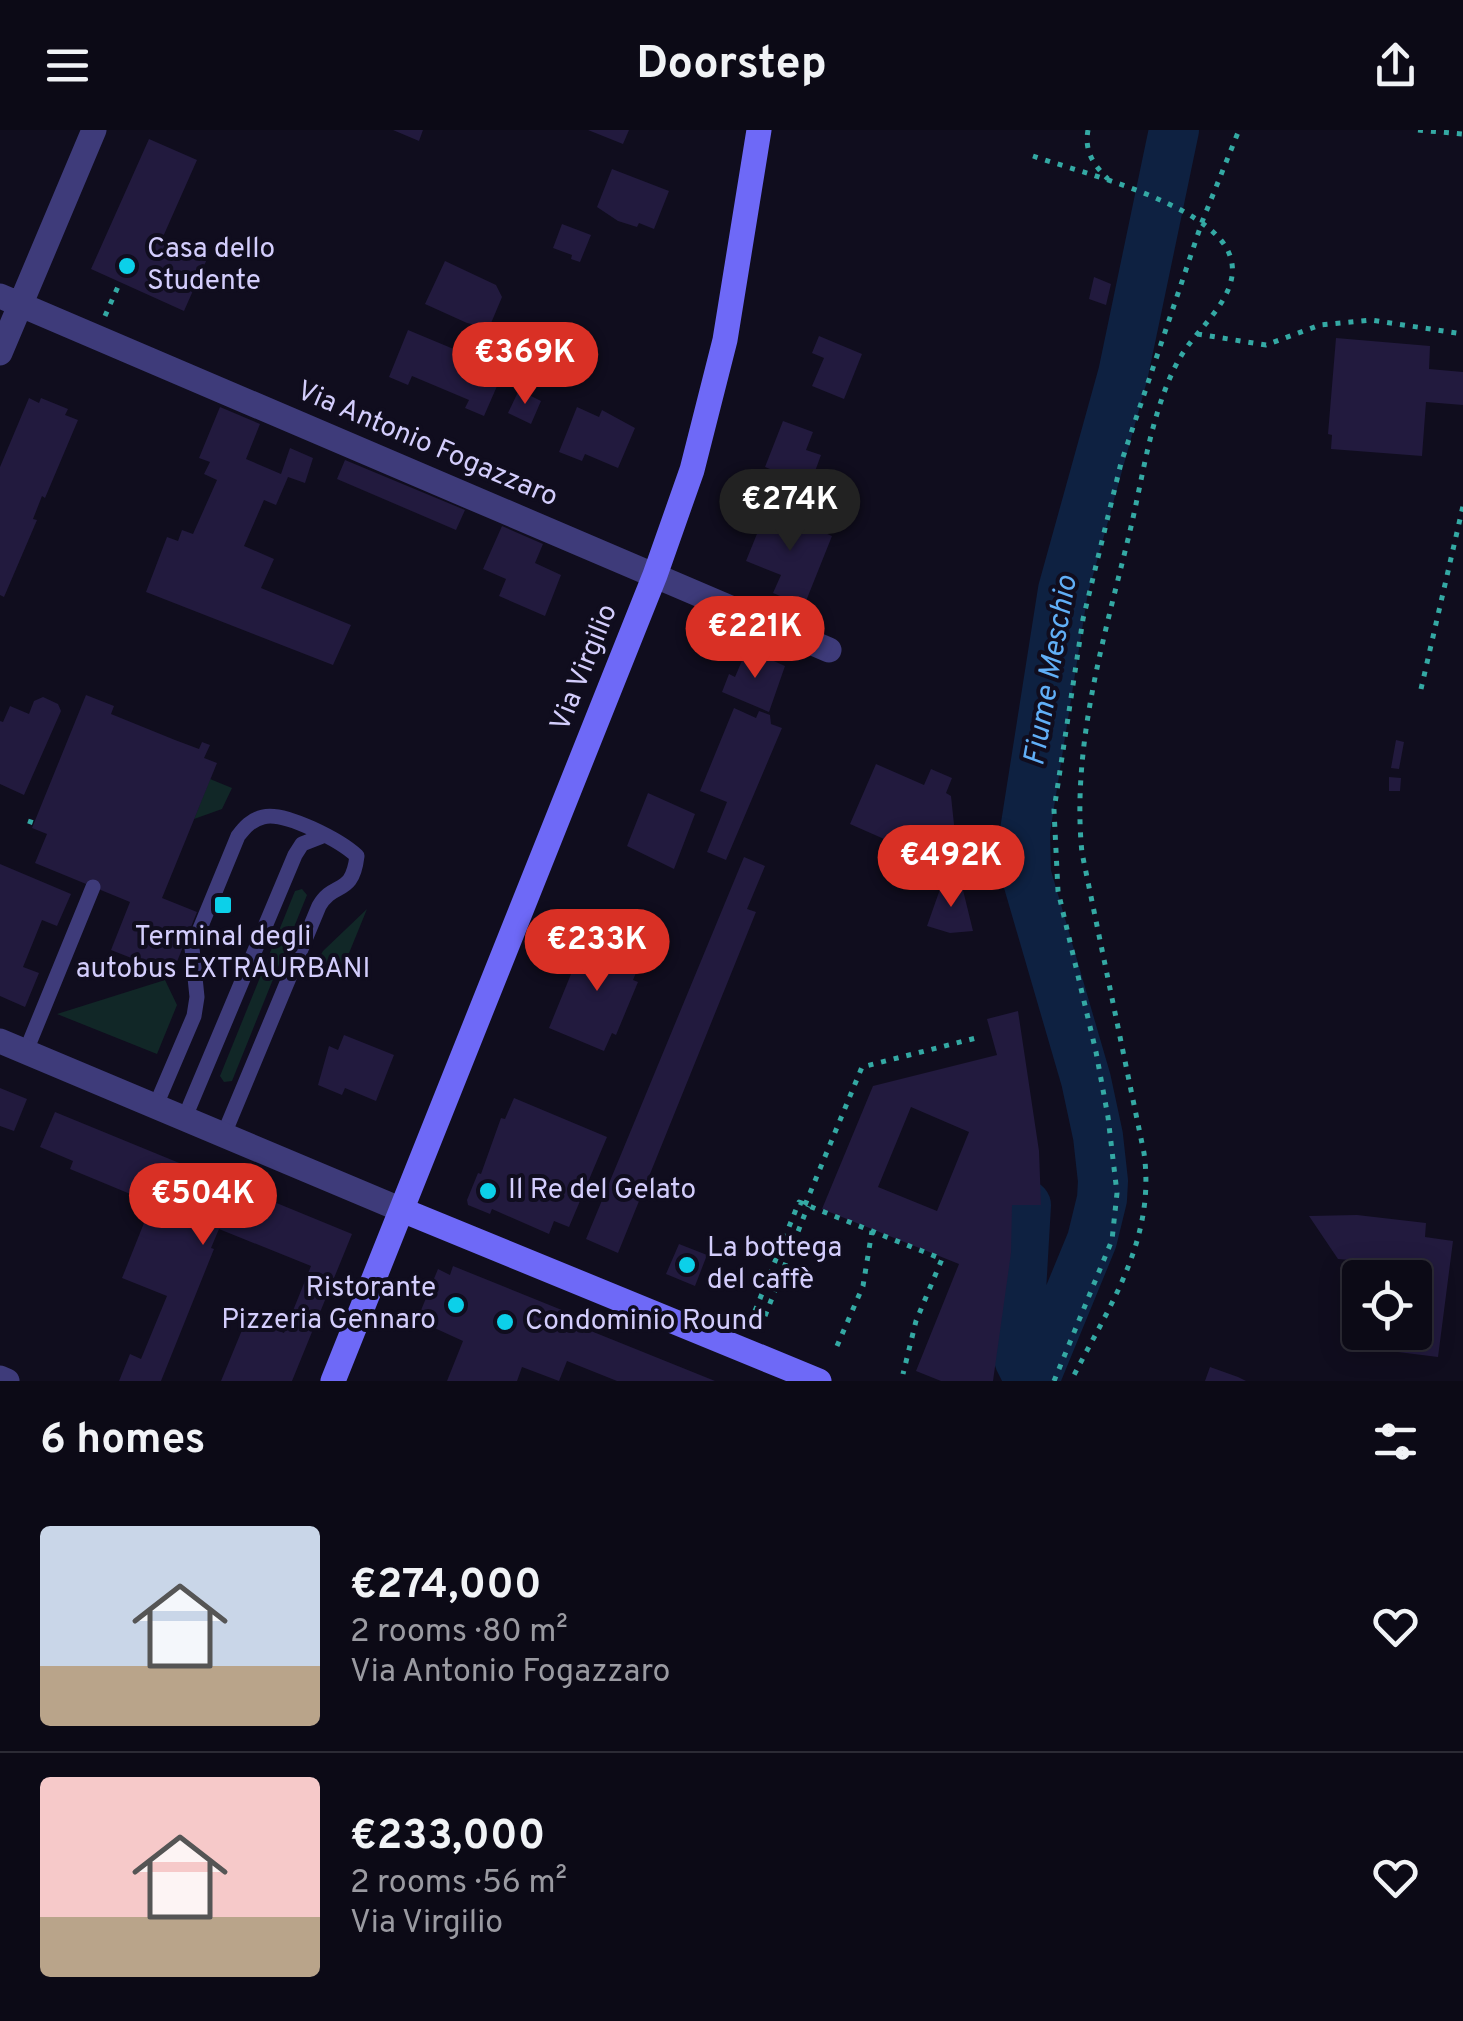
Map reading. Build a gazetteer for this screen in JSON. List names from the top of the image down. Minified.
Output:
{"streets":{"main road":["Via Virgilio"],"street":["Via Antonio Fogazzaro"]},"crossings":[["Via Antonio Fogazzaro","Via Virgilio"]],"water":["Fiume Meschio"],"places":{"other":["Casa dello Studente","Il Re del Gelato","La bottega del caffè","Ristorante Pizzeria Gennaro","Condominio Round"],"transit":["Terminal degli autobus EXTRAURBANI"]},"page":{"header":"Doorstep","price":["€369K","€274K","€221K","€492K","€233K","€504K"],"heading":"6 homes","list":[{"name":"€274,000","note":"2 rooms · 80 m² · Via Antonio Fogazzaro"},{"name":"€233,000","note":"2 rooms · 56 m² · Via Virgilio"}]}}
